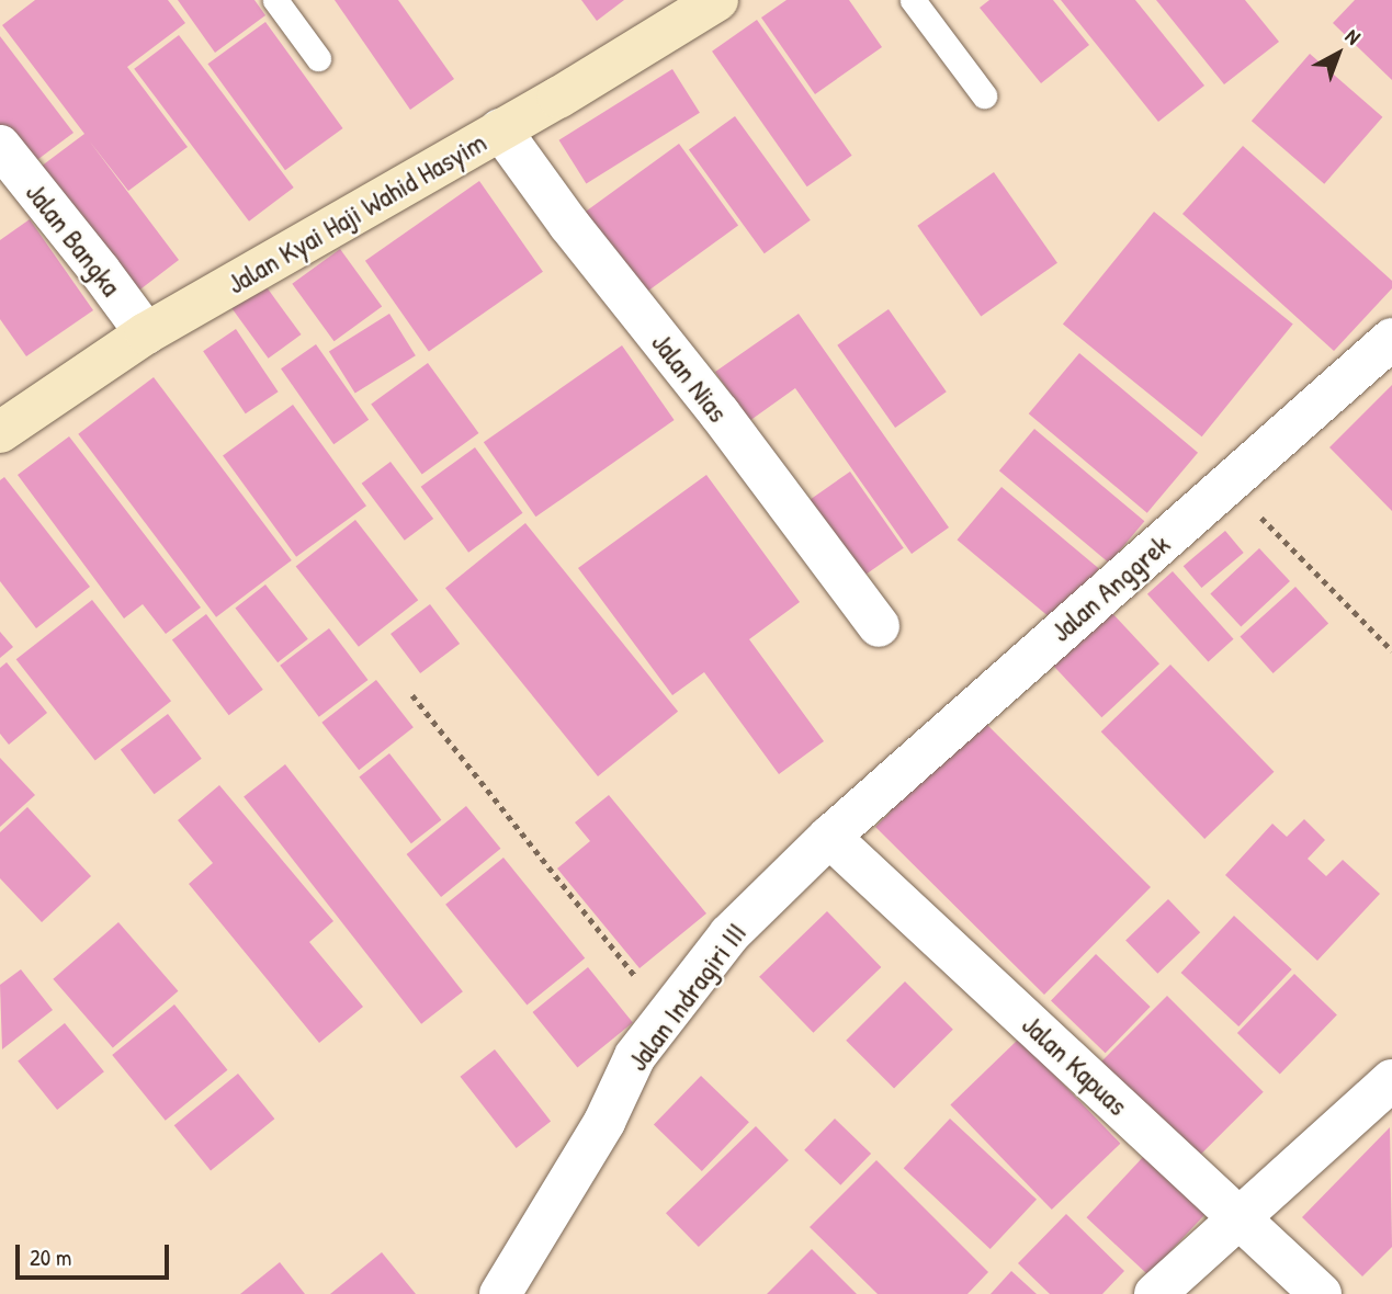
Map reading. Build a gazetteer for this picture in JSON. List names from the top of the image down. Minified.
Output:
{"streets":{"main road":["Jalan Kyai Haji Wahid Hasyim"],"street":["Jalan Bangka","Jalan Nias","Jalan Anggrek","Jalan Indragiri III","Jalan Kapuas"]},"crossings":[["Jalan Kyai Haji Wahid Hasyim","Jalan Bangka"],["Jalan Kyai Haji Wahid Hasyim","Jalan Nias"],["Jalan Anggrek","Jalan Indragiri III"],["Jalan Anggrek","Jalan Kapuas"],["Jalan Indragiri III","Jalan Kapuas"]],"scale_bar":"20 m","north":"top right"}
